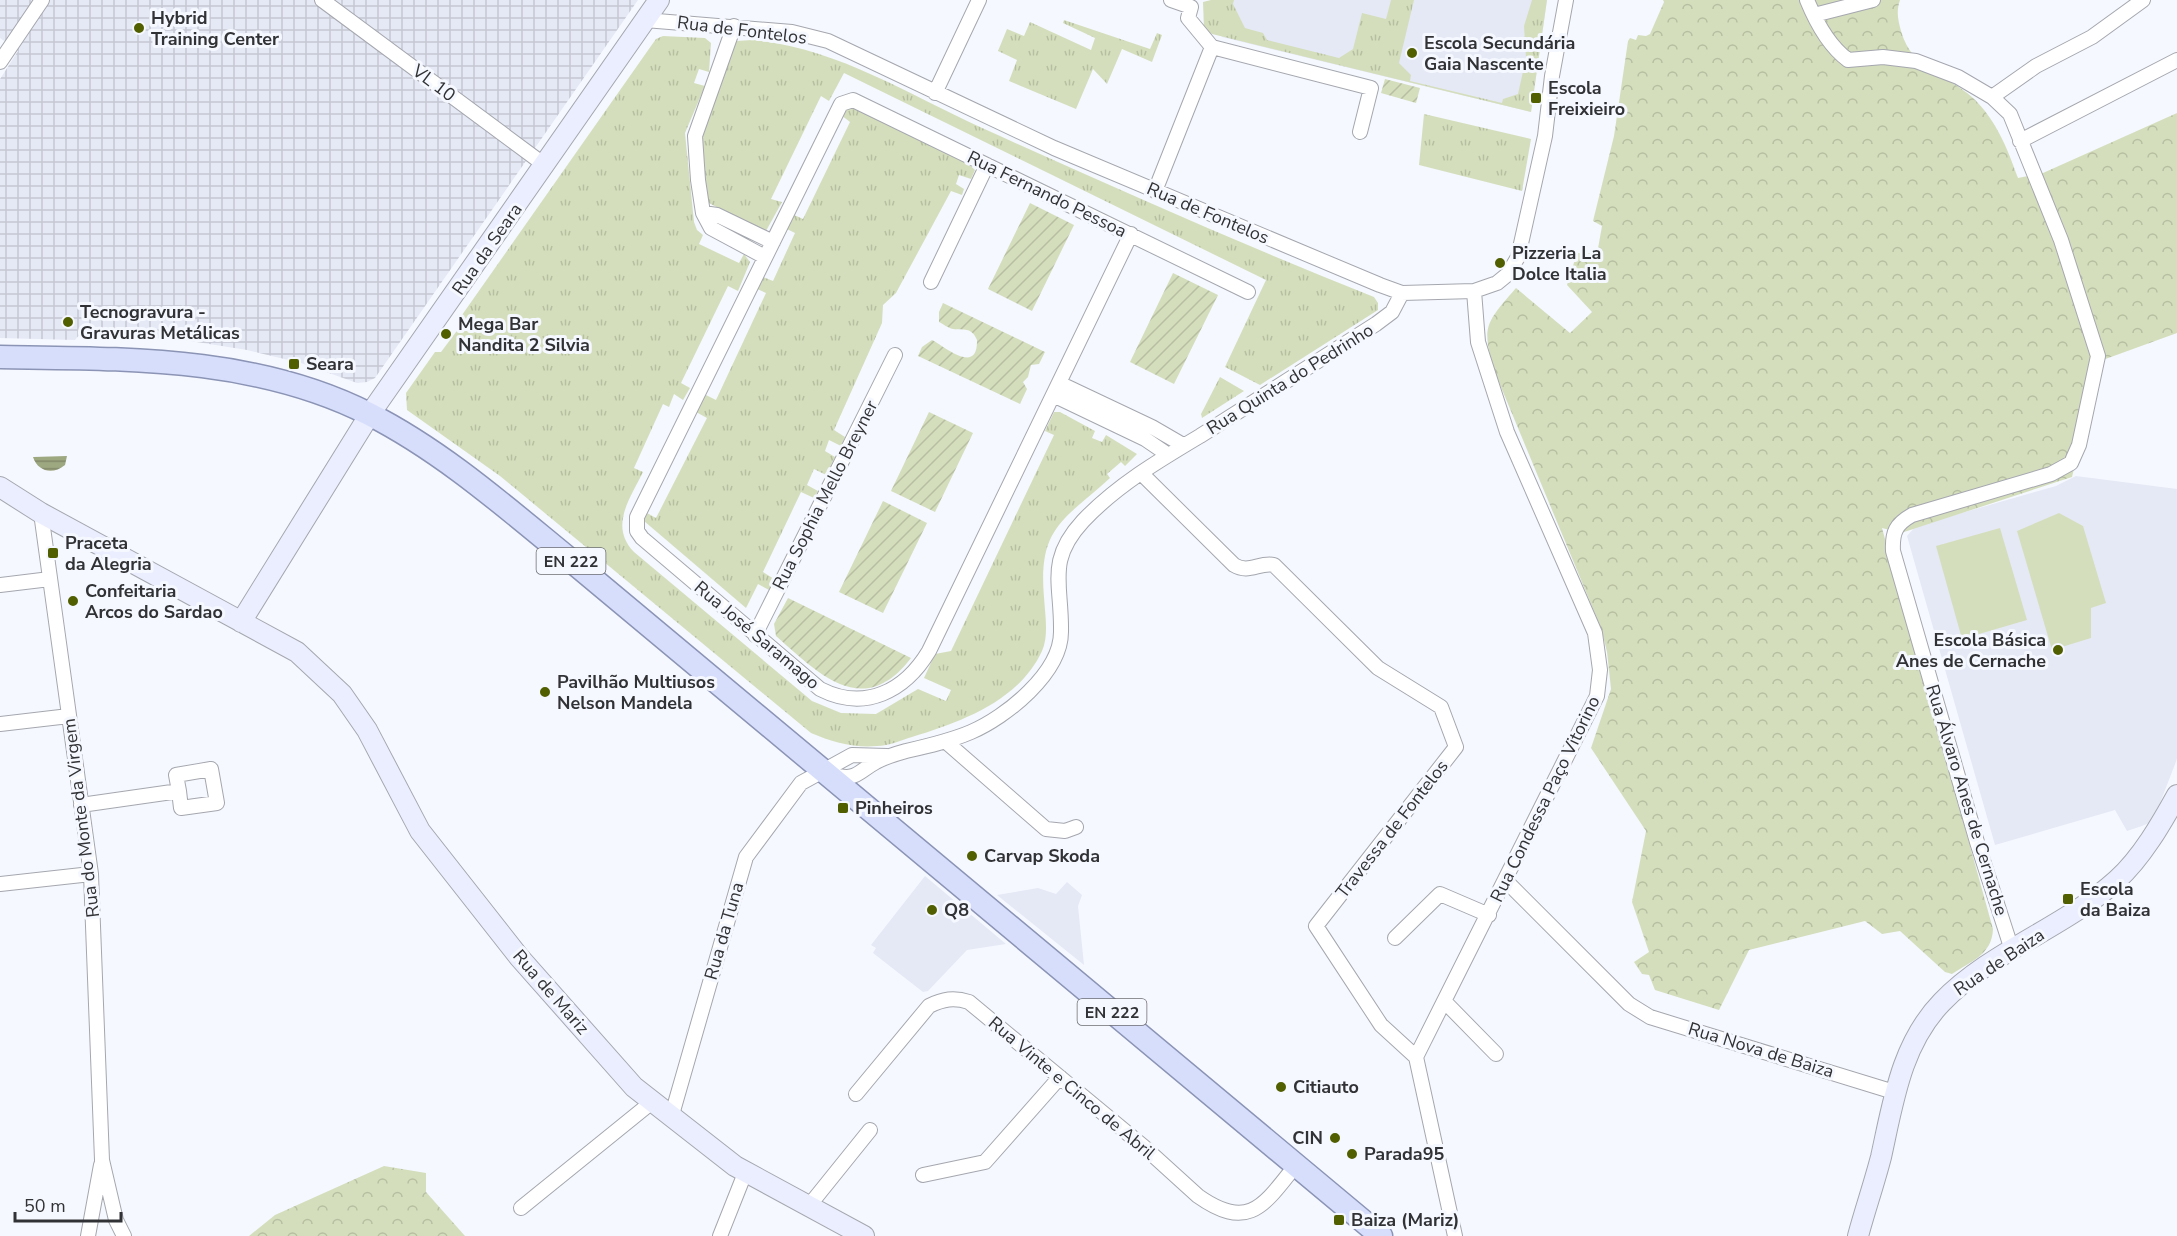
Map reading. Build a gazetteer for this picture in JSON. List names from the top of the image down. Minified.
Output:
{"streets":{"main road":["EN 222"],"street":["Rua de Fontelos","VL 10","Rua Fernando Pessoa","Rua da Seara","Rua Quinta do Pedrinho","Rua Sophia Mello Breyner","Rua José Saramago","Rua Condessa Paço Vitorino","Rua Álvaro Anes de Cernache","Rua do Monte da Virgem","Travessa de Fontelos","Rua da Tuna","Rua de Baiza","Rua de Mariz","Rua Nova de Baiza","Rua Vinte e Cinco de Abril"]},"crossings":[["Rua de Fontelos","Rua da Seara"],["Rua de Fontelos","Rua Quinta do Pedrinho"],["Rua de Fontelos","Rua Condessa Paço Vitorino"],["VL 10","Rua da Seara"],["Rua Fernando Pessoa","Rua José Saramago"],["Rua da Seara","EN 222"],["Rua da Seara","Rua de Mariz"],["Rua Quinta do Pedrinho","Travessa de Fontelos"],["Rua Quinta do Pedrinho","Rua da Tuna"],["Rua Sophia Mello Breyner","Rua José Saramago"],["EN 222","Rua da Tuna"],["EN 222","Rua Vinte e Cinco de Abril"],["Rua Condessa Paço Vitorino","Travessa de Fontelos"],["Rua Condessa Paço Vitorino","Rua Nova de Baiza"],["Rua Álvaro Anes de Cernache","Rua de Baiza"],["Rua do Monte da Virgem","Rua de Mariz"],["Rua da Tuna","Rua de Mariz"],["Rua de Baiza","Rua Nova de Baiza"]],"places":{"other":["Hybrid Training Center","Escola Secundária Gaia Nascente","Pizzeria La Dolce Italia","Tecnogravura - Gravuras Metálicas","Mega Bar Nandita 2 Silvia","Confeitaria Arcos do Sardao","Escola Básica Anes de Cernache","Pavilhão Multiusos Nelson Mandela","Carvap Skoda","Q8","Citiauto","CIN","Parada95"],"transit":["Escola Freixieiro","Seara","Praceta da Alegria","Pinheiros","Escola da Baiza","Baiza (Mariz)"]},"scale_bar":"50 m"}
